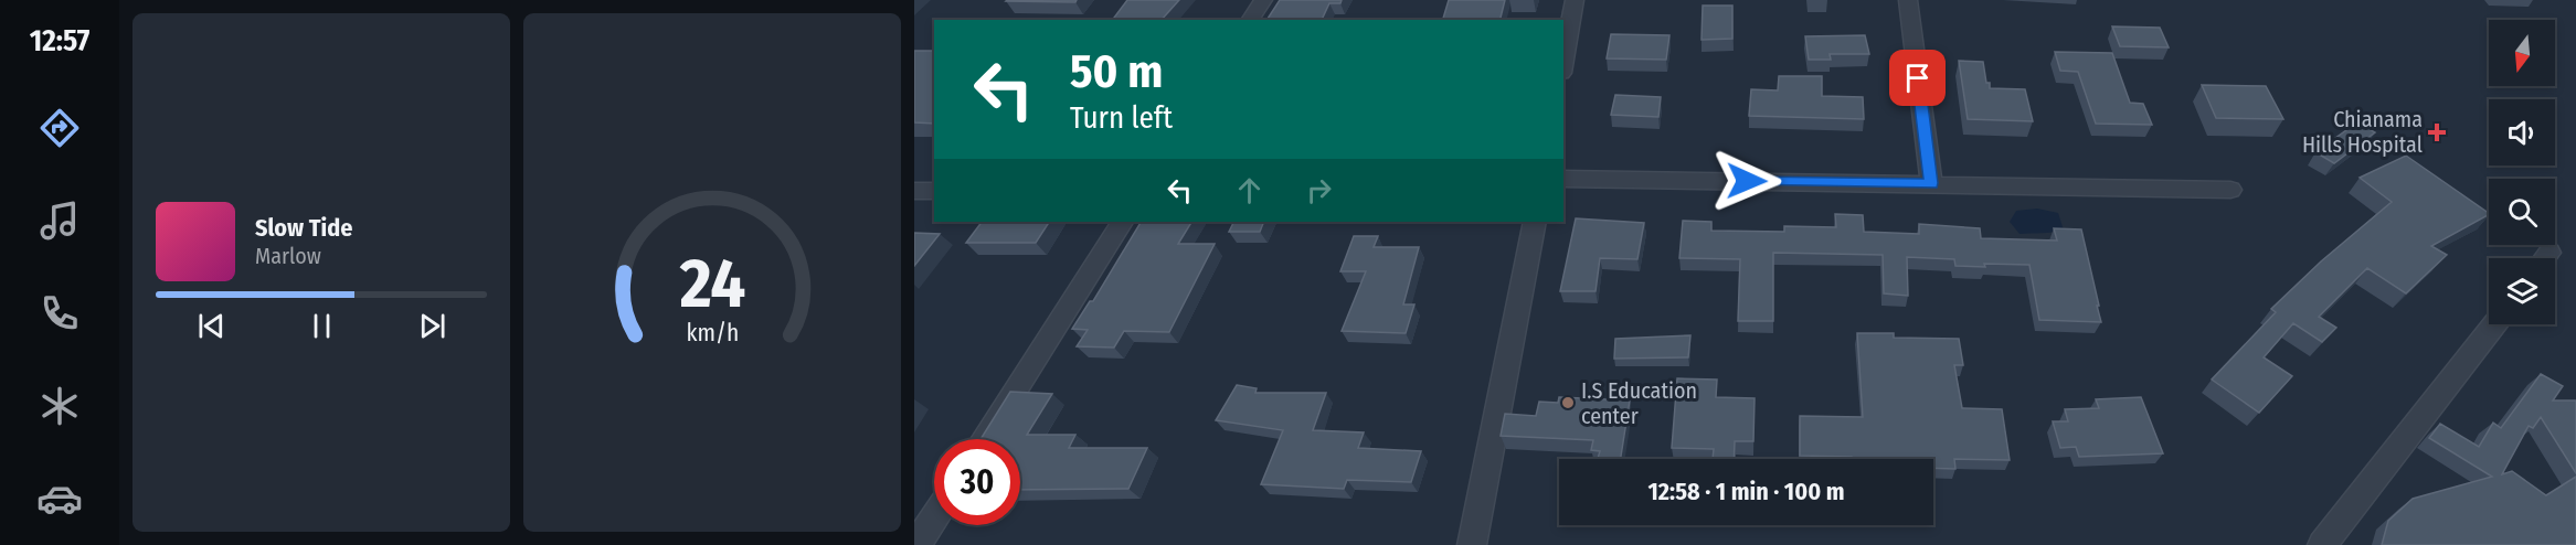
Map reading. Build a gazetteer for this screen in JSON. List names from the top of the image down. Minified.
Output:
{"places":{"health":["Chianama Hills Hospital"],"other":["I.S Education center"]},"north":"bottom","page":{"tabs":"12:57","turn":["50 m","Turn left"],"song":["Slow Tide","Marlow"],"limit":"30","trip":"12:58 · 1 min · 100 m","gauge":["24","km/h"]}}
